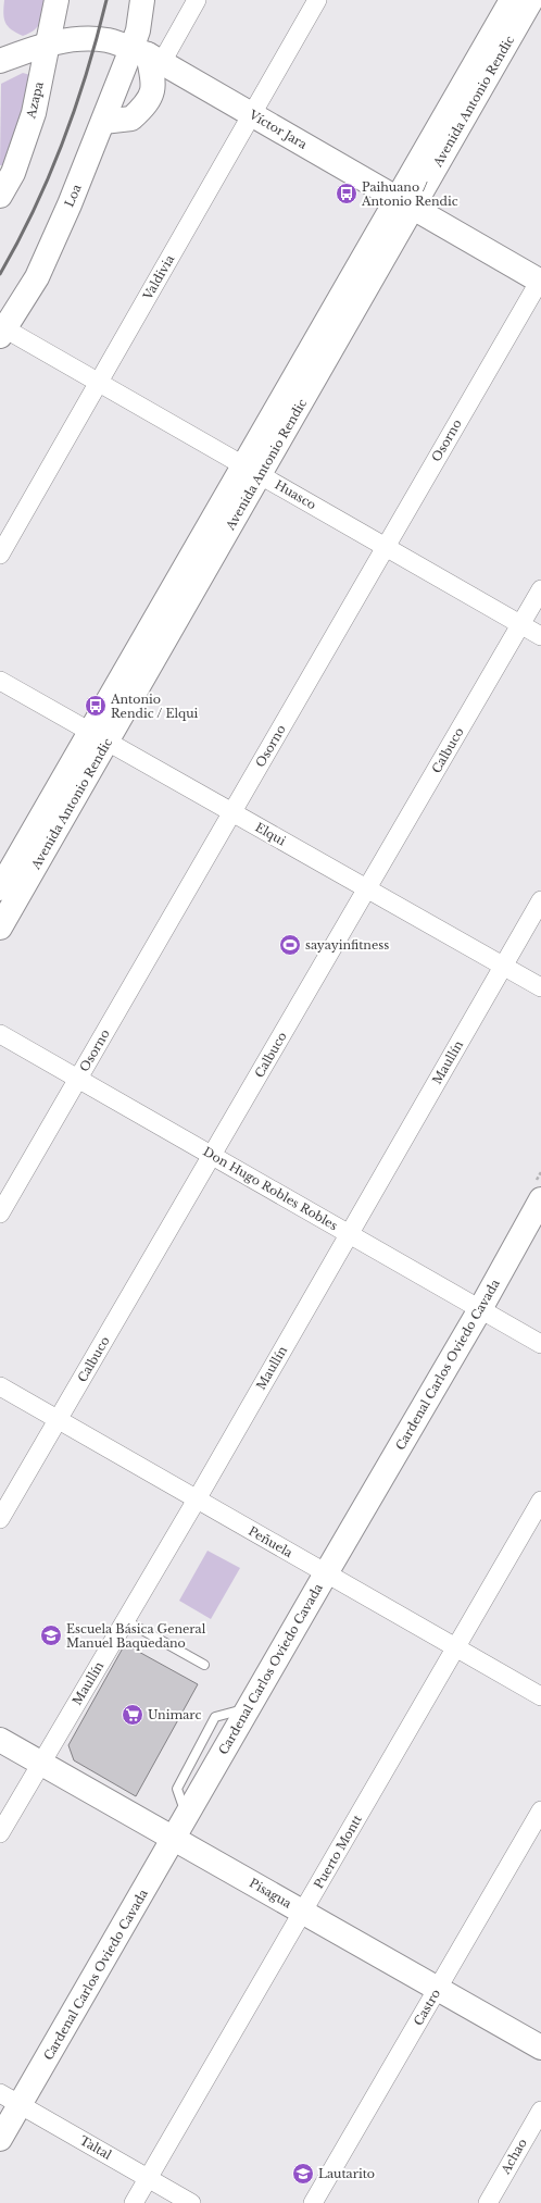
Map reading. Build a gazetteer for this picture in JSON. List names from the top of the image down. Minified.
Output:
{"streets":{"main road":["Azapa","Avenida Antonio Rendic","Víctor Jara","Loa","Cardenal Carlos Oviedo Cavada","Pisagua"],"street":["Valdivia","Osorno","Huasco","Calbuco","Elqui","Maullín","Don Hugo Robles Robles","Peñuela","Puerto Montt","Castro","Taltal","Achao"]},"crossings":[["Azapa","Víctor Jara"],["Avenida Antonio Rendic","Víctor Jara"],["Avenida Antonio Rendic","Huasco"],["Avenida Antonio Rendic","Elqui"],["Víctor Jara","Loa"],["Víctor Jara","Valdivia"],["Víctor Jara","Osorno"],["Loa","Huasco"],["Valdivia","Huasco"],["Osorno","Huasco"],["Osorno","Elqui"],["Osorno","Don Hugo Robles Robles"],["Huasco","Calbuco"],["Calbuco","Elqui"],["Calbuco","Don Hugo Robles Robles"],["Calbuco","Peñuela"],["Elqui","Maullín"],["Maullín","Don Hugo Robles Robles"],["Maullín","Peñuela"],["Maullín","Pisagua"],["Don Hugo Robles Robles","Cardenal Carlos Oviedo Cavada"],["Cardenal Carlos Oviedo Cavada","Peñuela"],["Cardenal Carlos Oviedo Cavada","Pisagua"],["Cardenal Carlos Oviedo Cavada","Taltal"],["Peñuela","Puerto Montt"],["Puerto Montt","Pisagua"],["Puerto Montt","Taltal"],["Pisagua","Castro"]],"places":{"bus stop":["Paihuano / Antonio Rendic","Antonio Rendic / Elqui"],"sports":["sayayinfitness"],"school or university":["Escuela Básica General Manuel Baquedano","Lautarito"],"supermarket":["Unimarc"]}}
